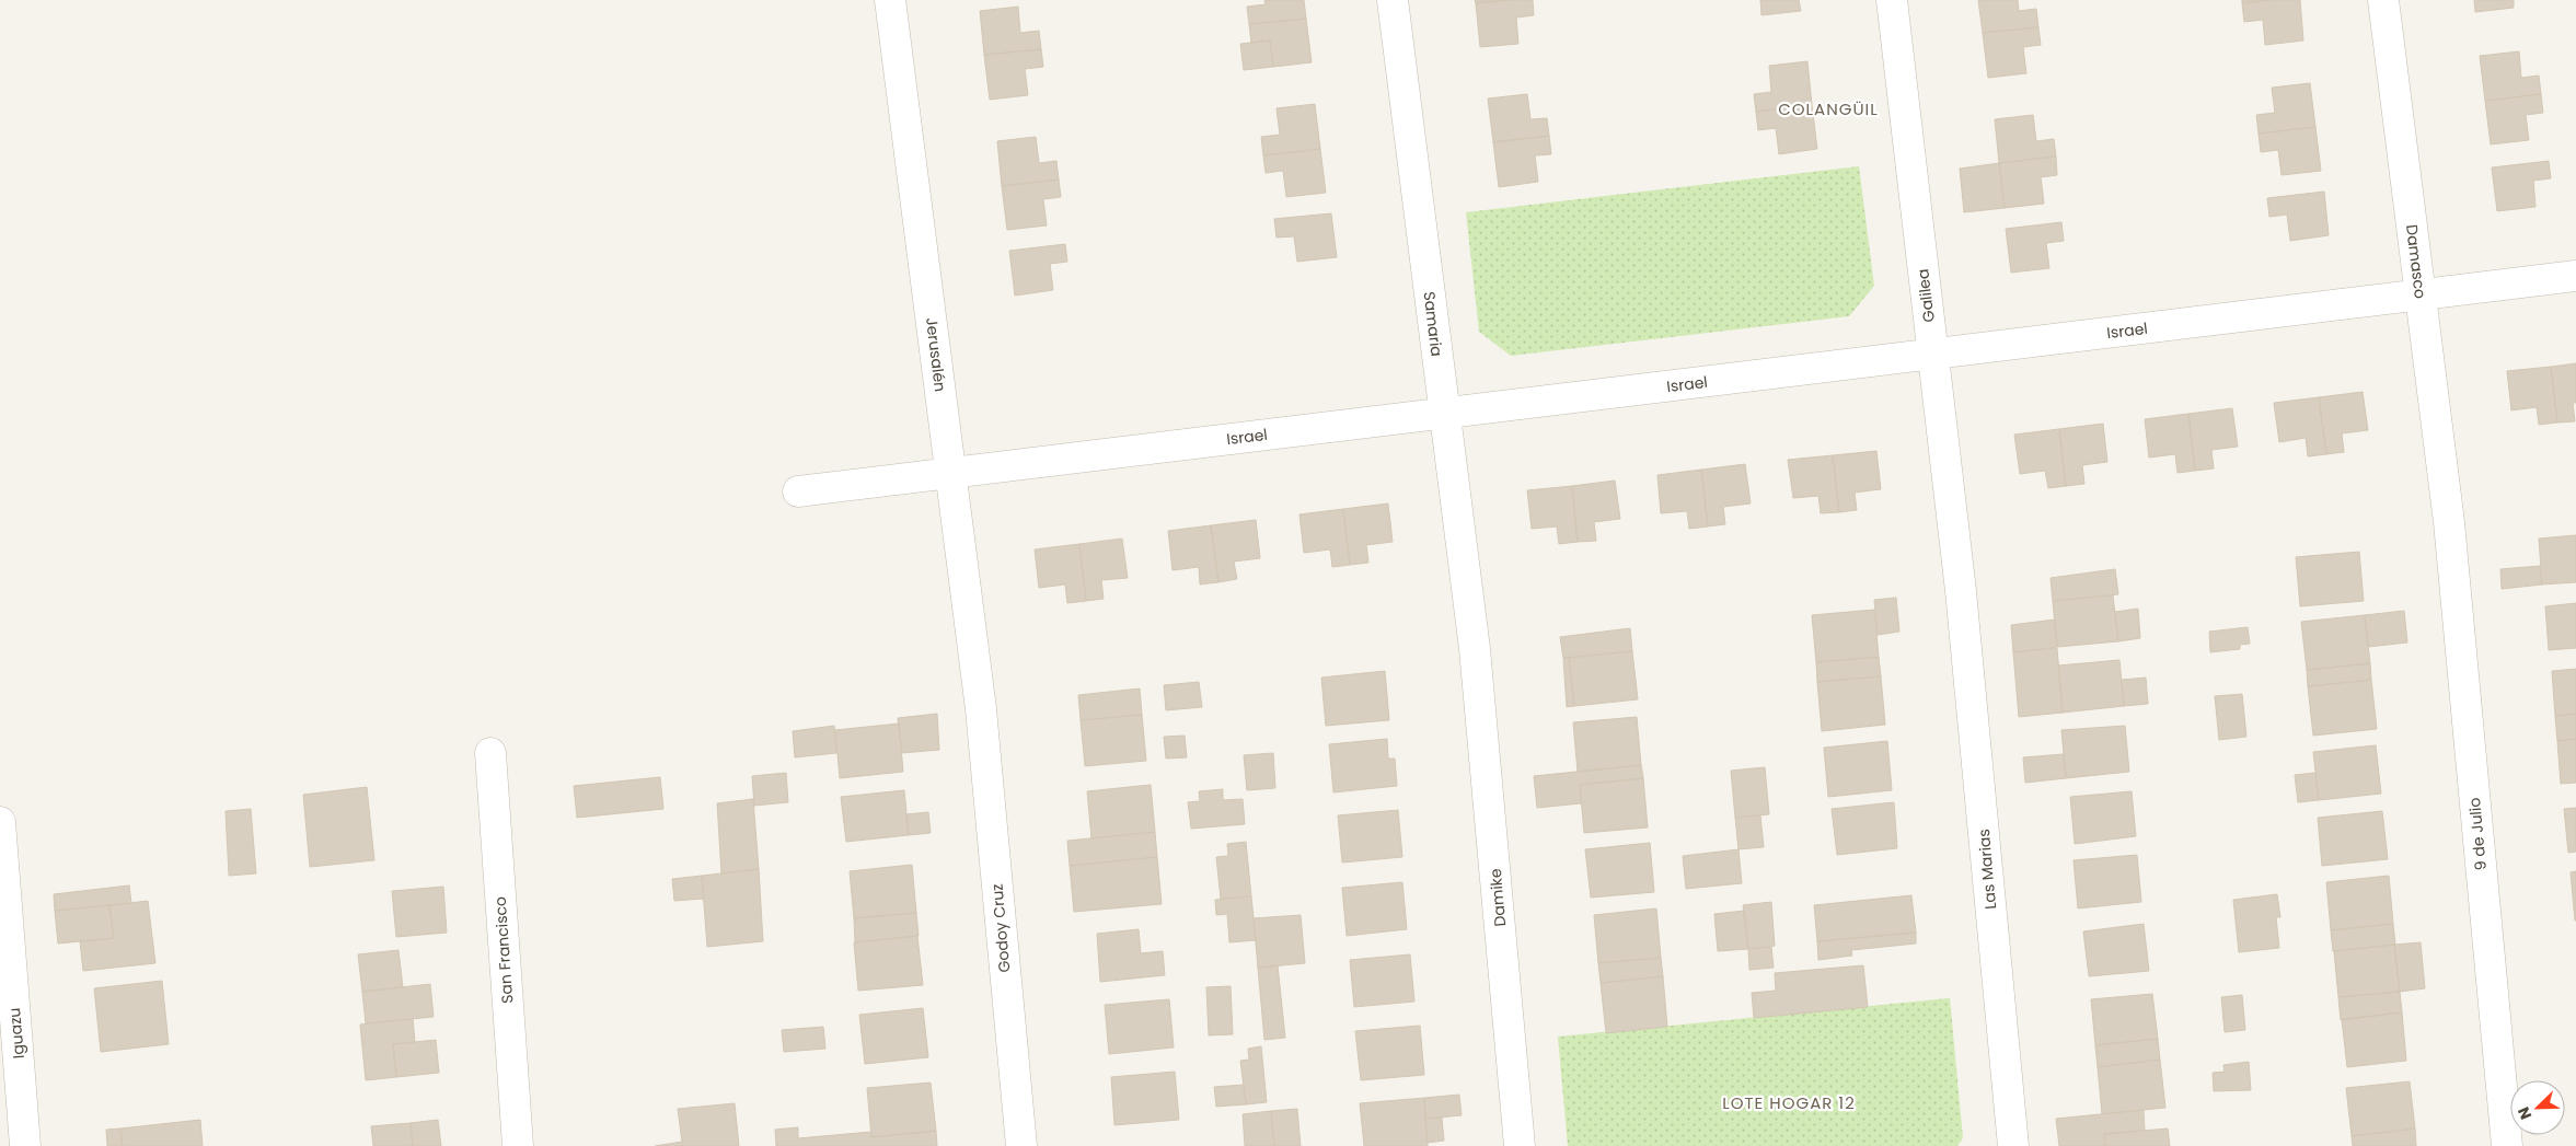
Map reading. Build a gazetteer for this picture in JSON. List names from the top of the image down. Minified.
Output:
{"streets":{"street":["Damasco","Galilea","Samaria","Israel","Jerusalén","9 de Julio","Las Marias","Damike","Godoy Cruz","San Francisco","Iguazu"]},"crossings":[["Damasco","Israel"],["Damasco","9 de Julio"],["Galilea","Israel"],["Galilea","Las Marias"],["Samaria","Israel"],["Samaria","Damike"],["Israel","Jerusalén"],["Jerusalén","Godoy Cruz"]],"districts":["COLANGÜIL","LOTE HOGAR 12"],"north":"bottom left"}
